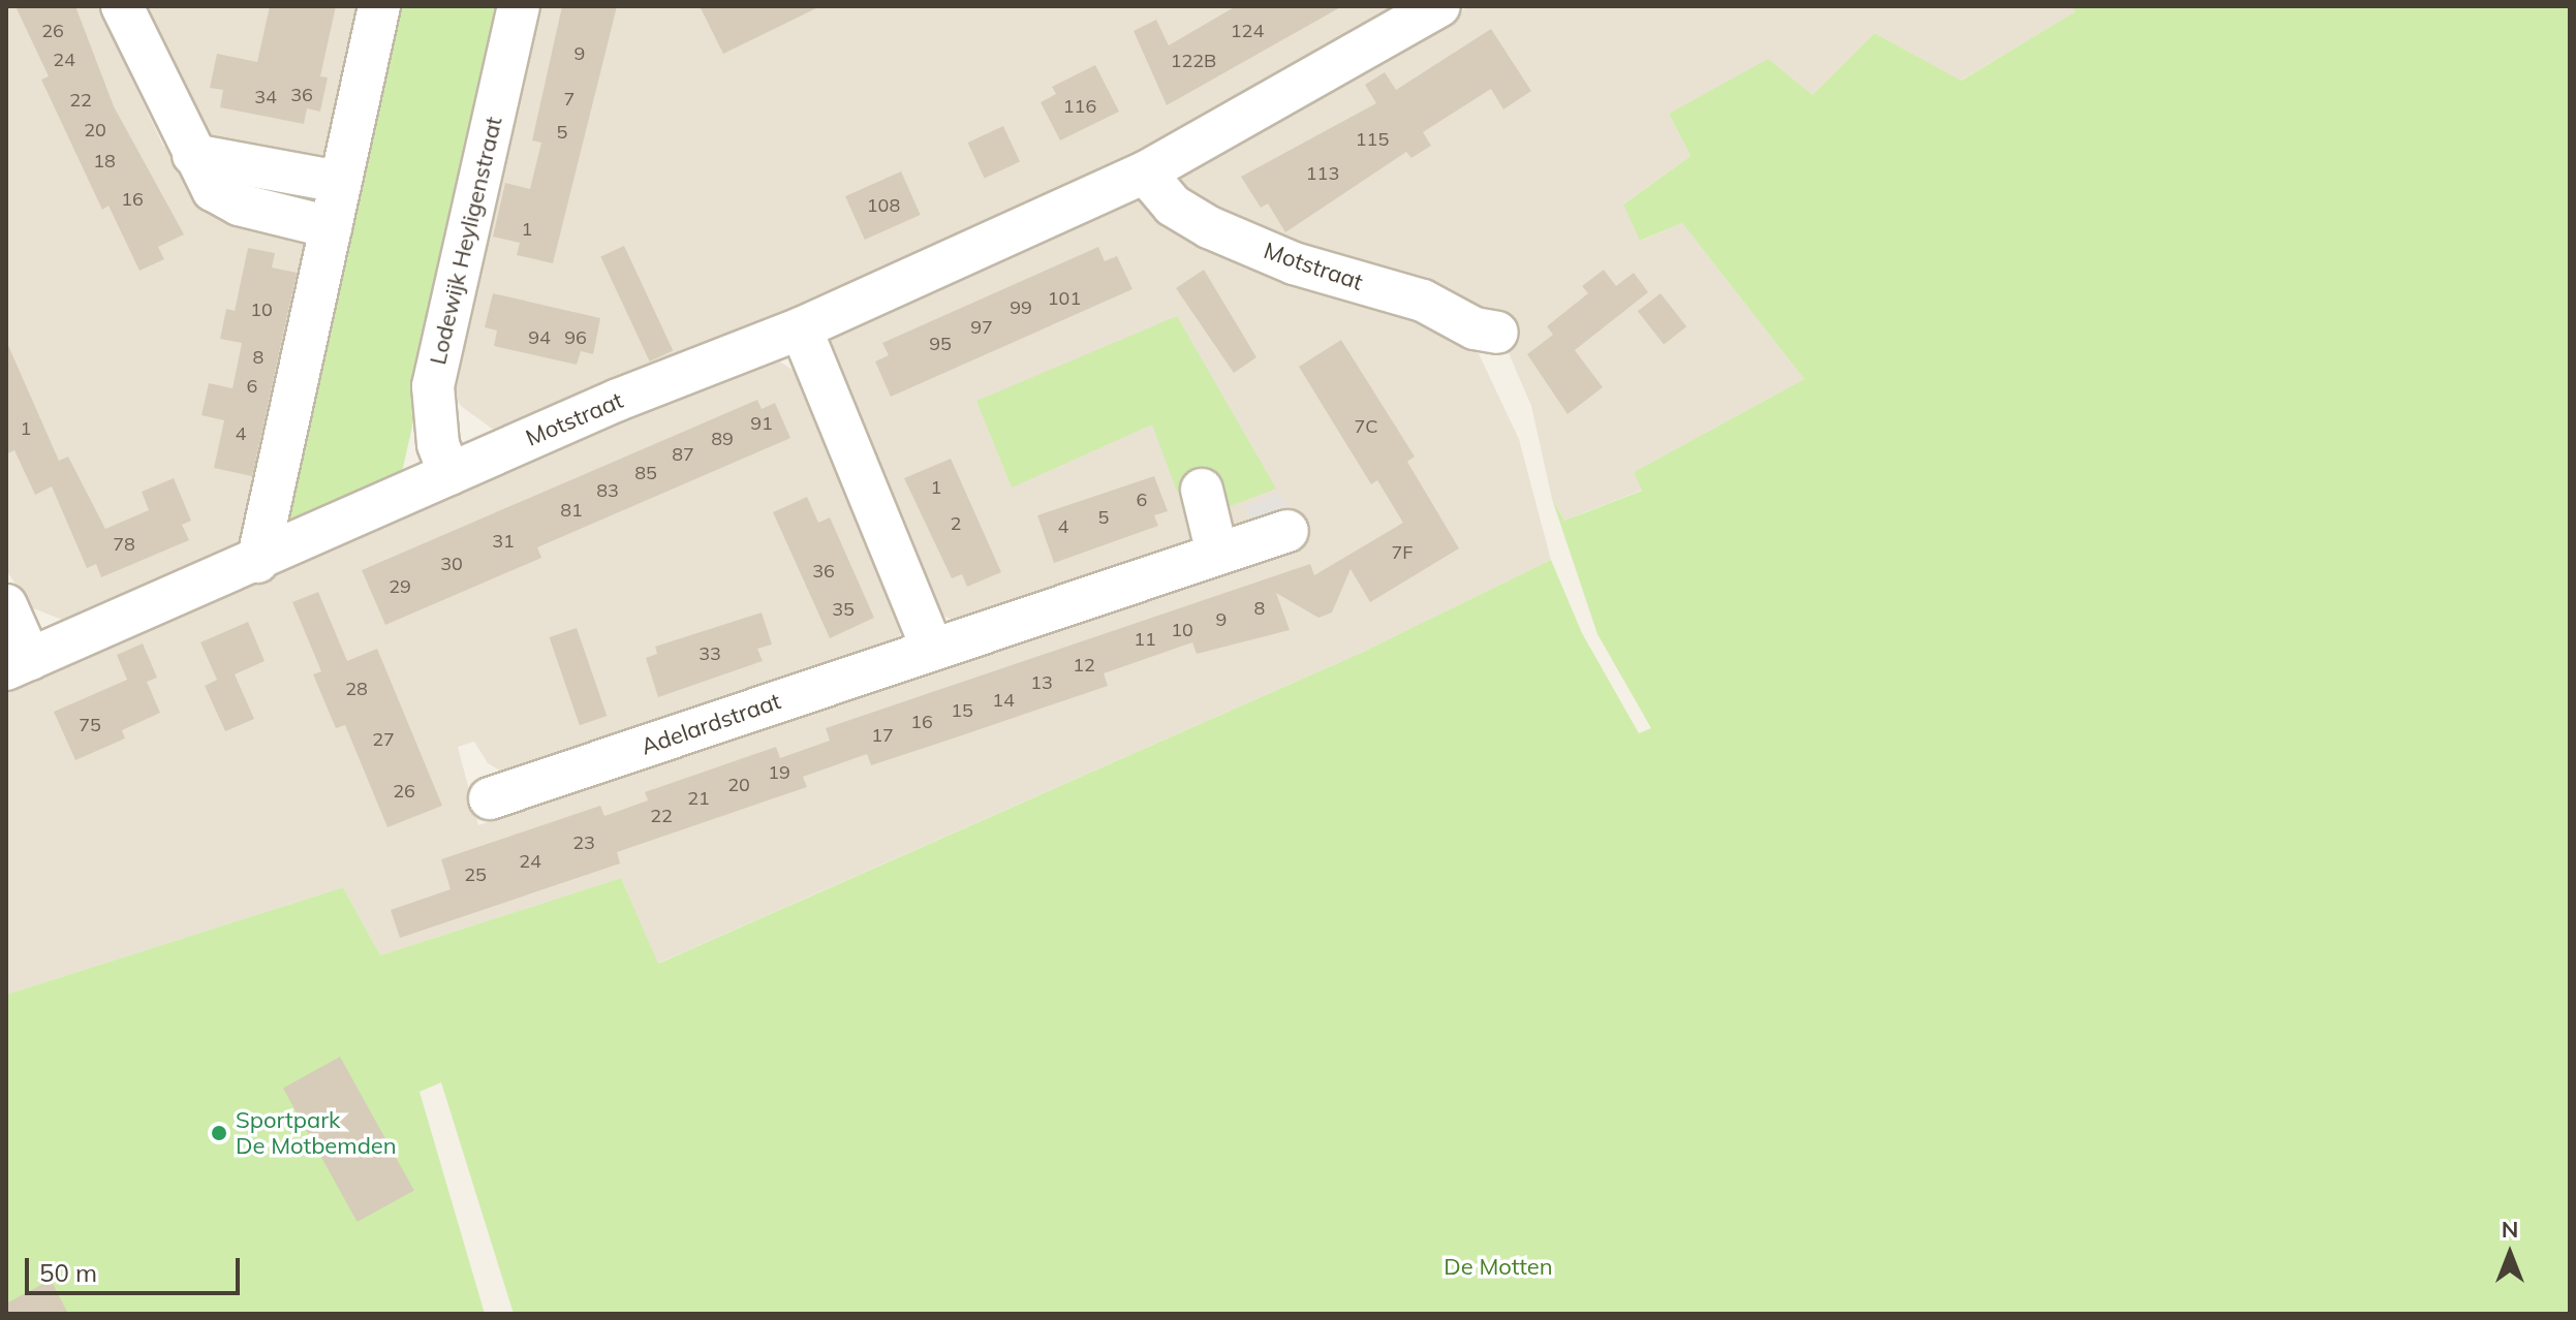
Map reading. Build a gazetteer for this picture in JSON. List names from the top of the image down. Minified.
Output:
{"streets":{"street":["Lodewijk Heyligenstraat","Motstraat","Adelardstraat"]},"crossings":[["Lodewijk Heyligenstraat","Motstraat"]],"parks":["De Motten"],"places":["Sportpark De Motbemden"],"house_numbers":["26","124","9","24","122B","36","34","7","22","116","20","5","115","18","113","16","108","1","101","99","10","97","94","96","95","8","6","91","7C","1","4","89","87","85","1","83","6","81","5","2","4","31","78","7F","30","36","29","8","35","9","10","11","33","12","13","28","14","15","16","75","17","27","19","20","26","21","22","23","24","25"],"scale_bar":"50 m","north":"top"}
